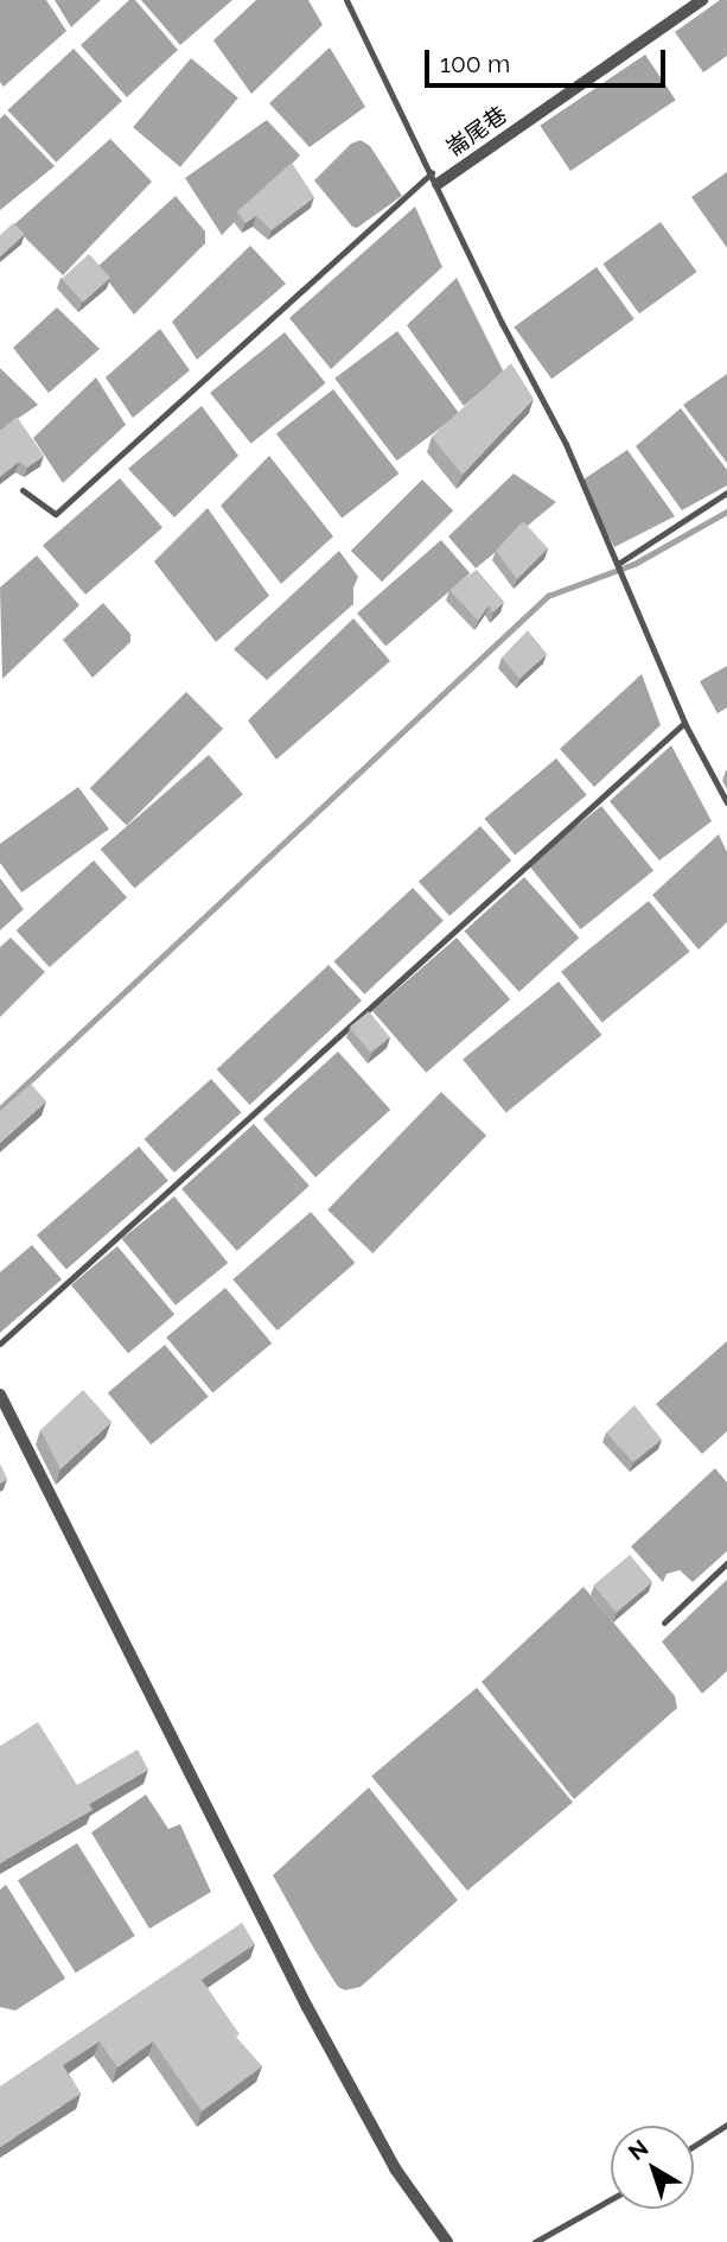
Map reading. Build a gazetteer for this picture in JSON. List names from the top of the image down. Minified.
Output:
{"streets":{"street":["崙尾巷"]},"scale_bar":"100 m","north":"top left"}
